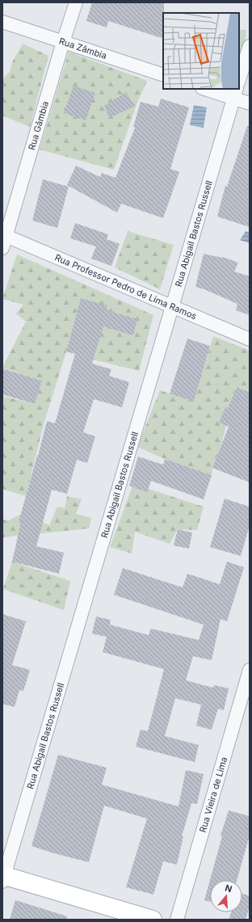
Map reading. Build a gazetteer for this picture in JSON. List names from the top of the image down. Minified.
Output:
{"streets":{"street":["Rua Zâmbia","Rua Gâmbia","Rua Abigail Bastos Russell","Rua Professor Pedro de Lima Ramos","Rua Vieira de Lima"]},"crossings":[["Rua Zâmbia","Rua Gâmbia"],["Rua Gâmbia","Rua Professor Pedro de Lima Ramos"],["Rua Abigail Bastos Russell","Rua Professor Pedro de Lima Ramos"]],"north":"top"}
